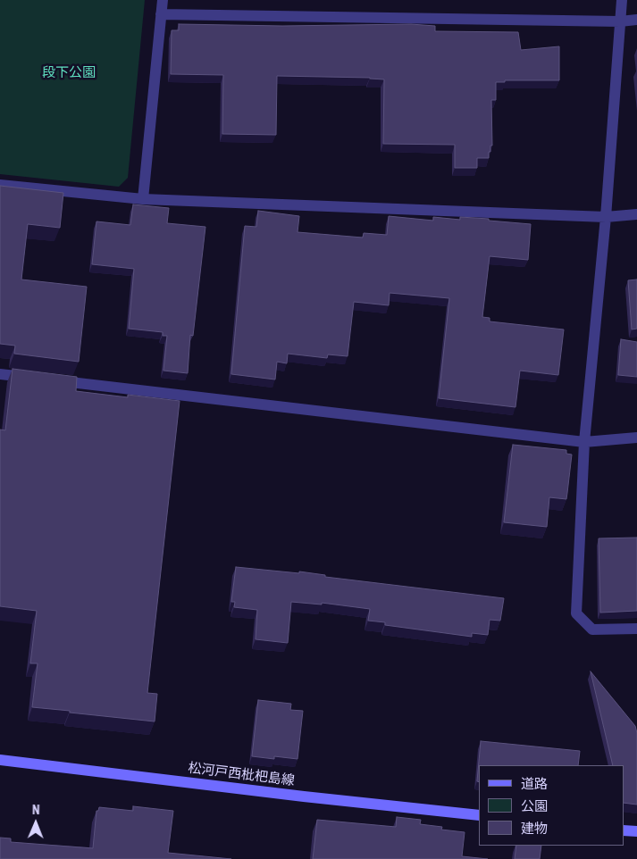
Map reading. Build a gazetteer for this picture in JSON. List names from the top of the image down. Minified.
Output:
{"streets":{"main road":["松河戸西枇杷島線"]},"parks":["段下公園"],"legend":["道路","公園","建物"],"north":"top"}
